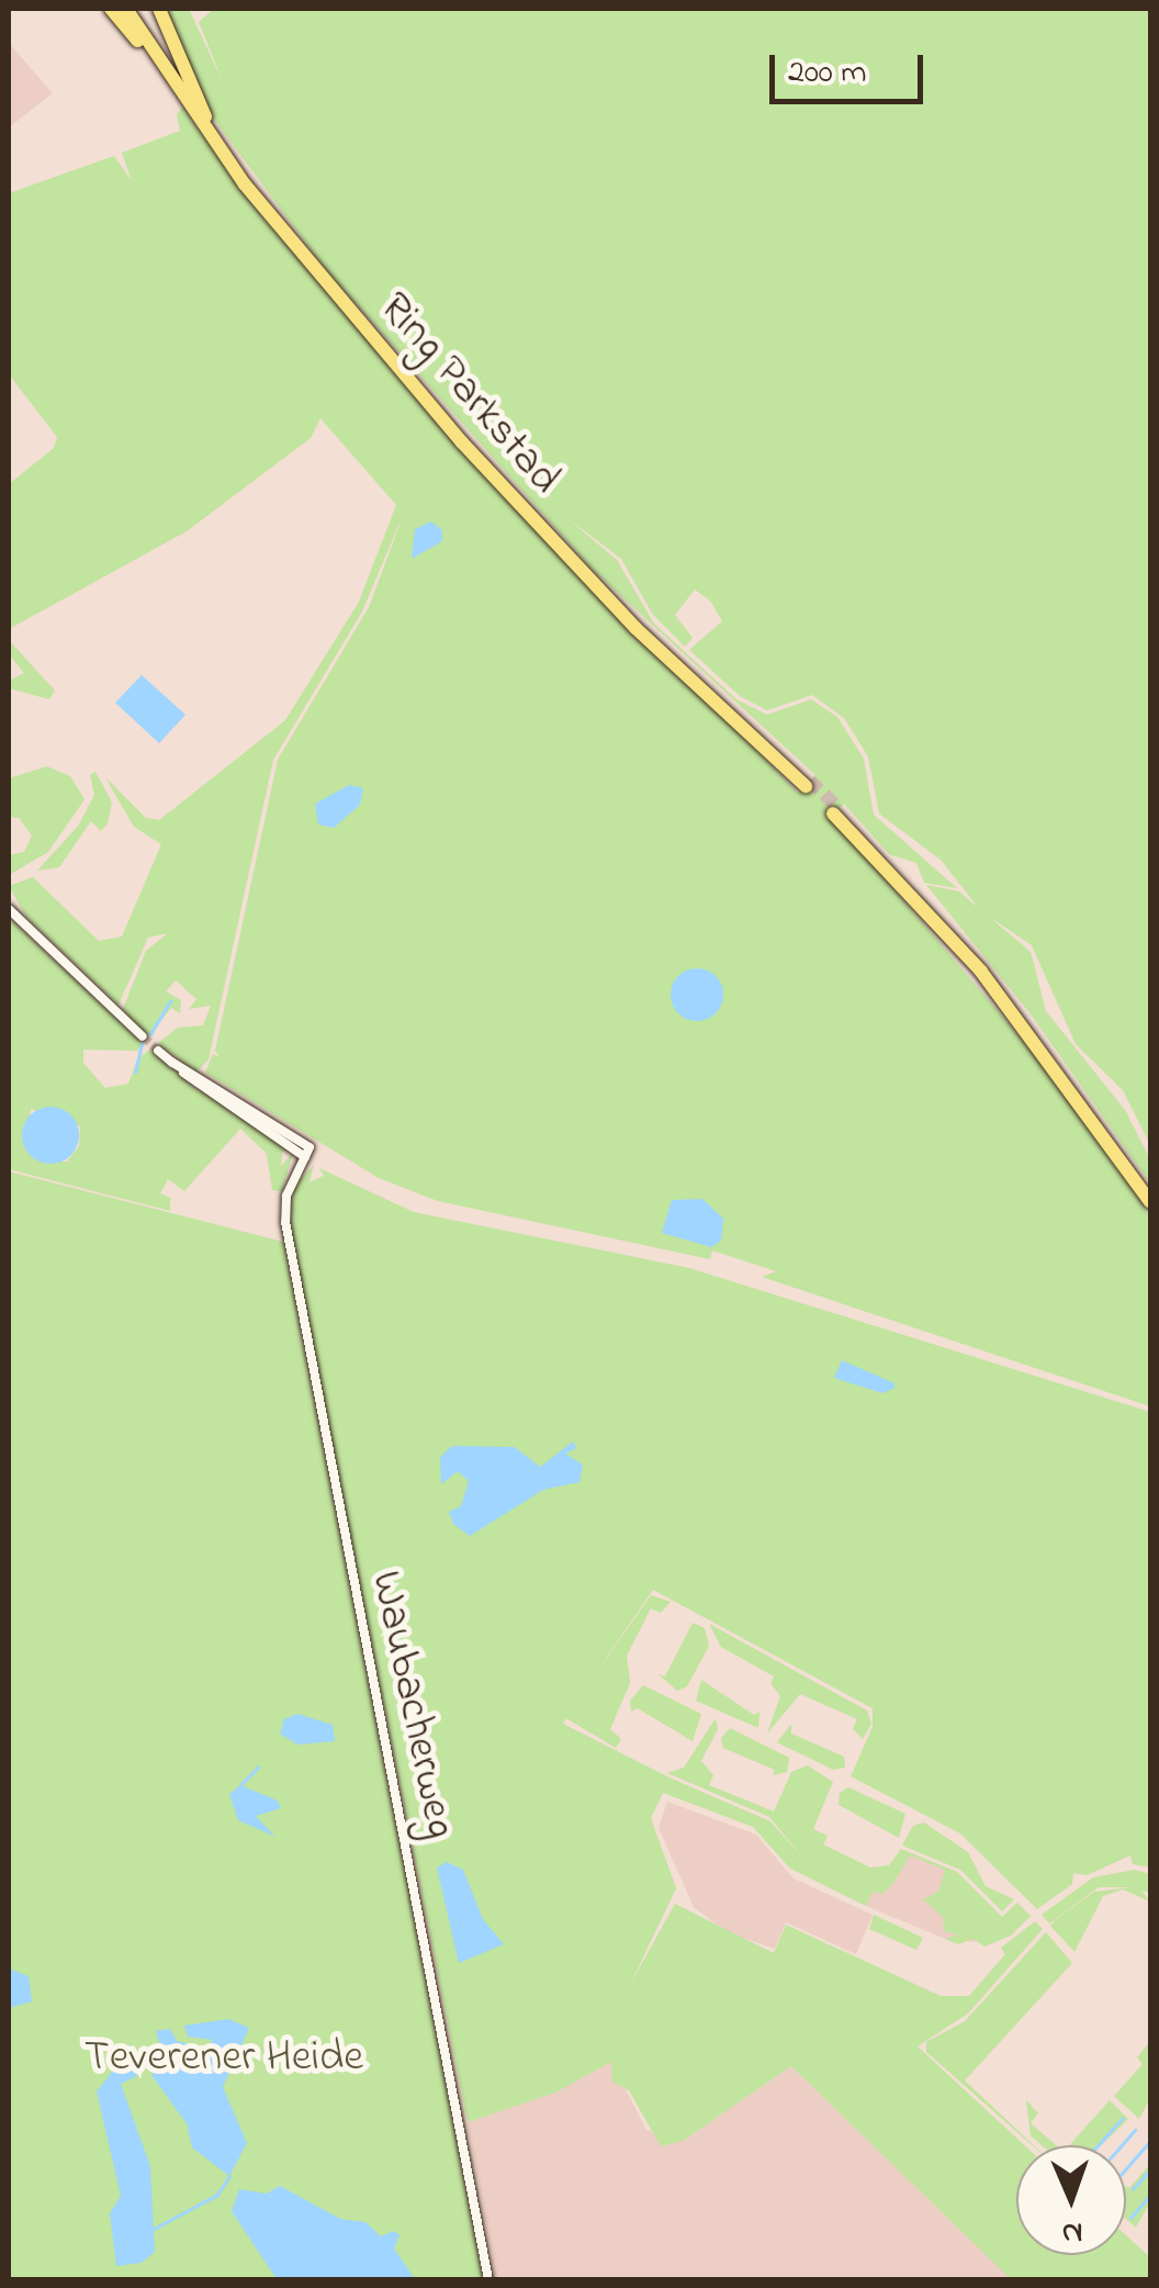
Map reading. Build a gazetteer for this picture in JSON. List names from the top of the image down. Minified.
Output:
{"streets":{"highway":["Ring Parkstad"],"street":["Waubacherweg"]},"parks":["Teverener Heide"],"scale_bar":"200 m","north":"bottom"}
